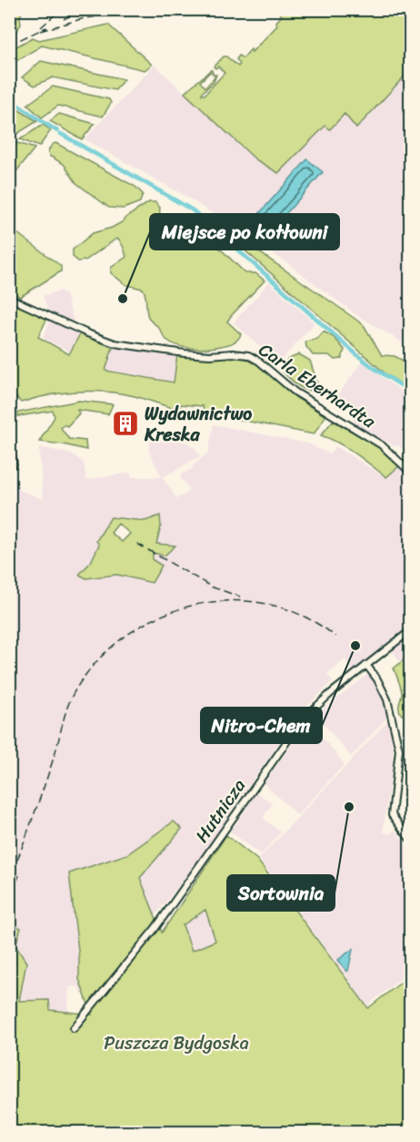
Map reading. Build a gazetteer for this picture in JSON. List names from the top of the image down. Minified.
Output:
{"streets":{"street":["Carla Eberhardta","Hutnicza"]},"parks":["Puszcza Bydgoska"],"places":{"other":["Miejsce po kotłowni","Nitro-Chem","Sortownia"],"building":["Wydawnictwo Kreska"]}}
